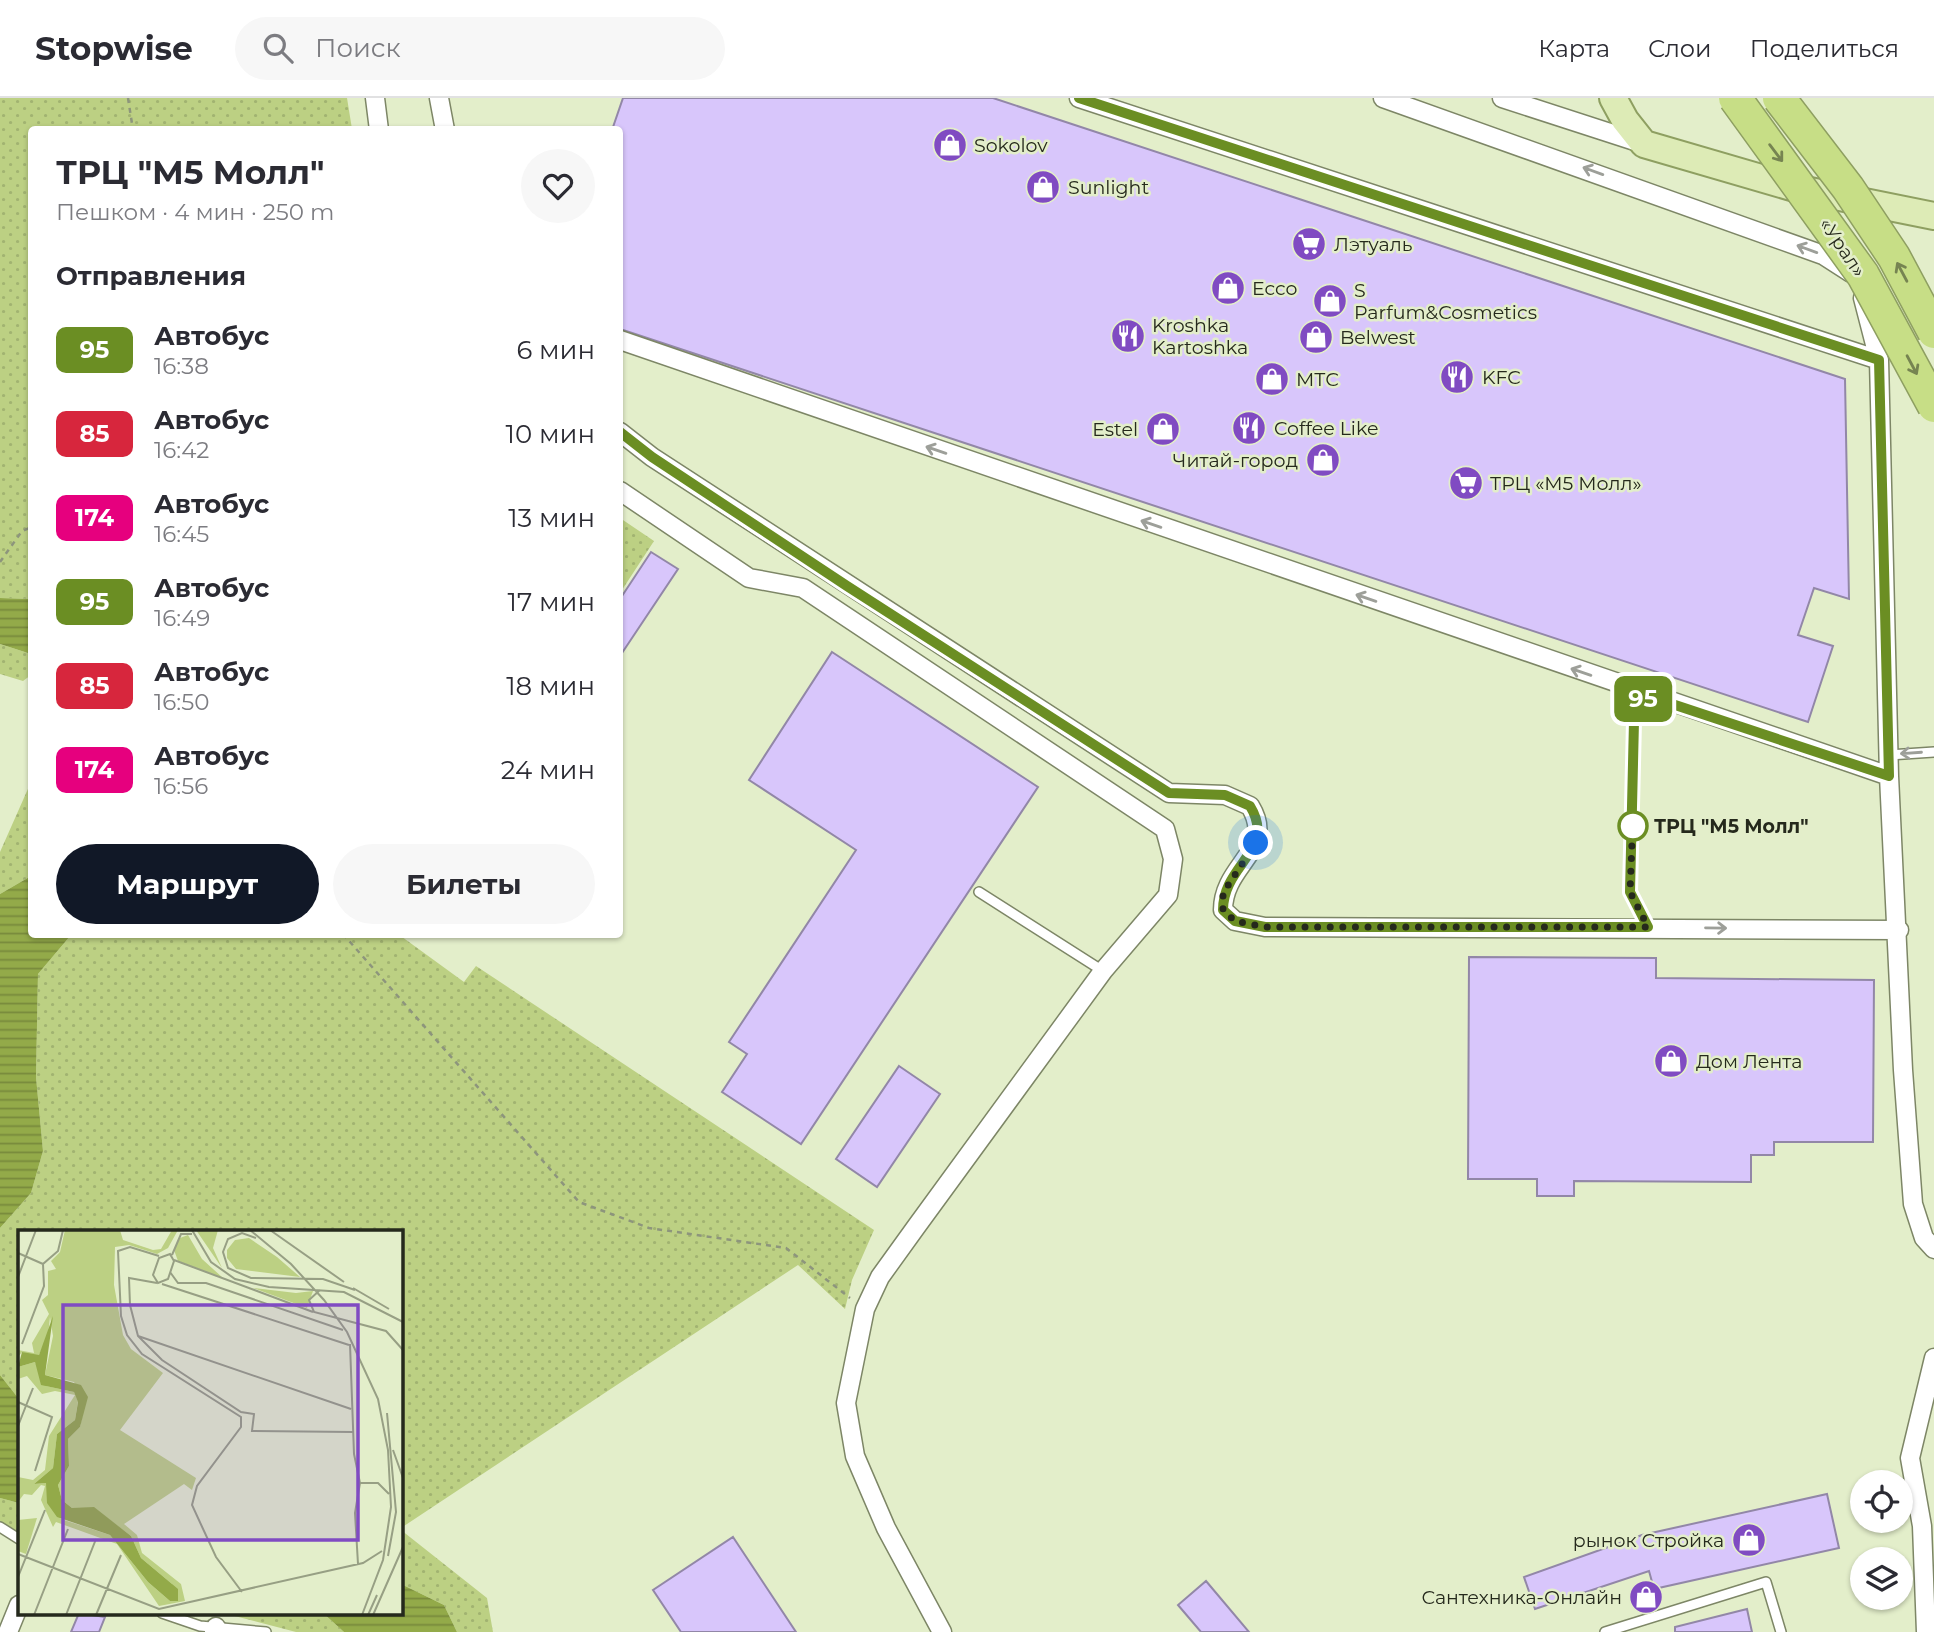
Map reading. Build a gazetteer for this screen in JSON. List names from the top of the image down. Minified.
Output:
{"streets":{"highway":["«Урал»"]},"places":{"shop":["Sokolov","Sunlight","Ecco","S Parfum&Cosmetics","Belwest","МТС","Estel","Читай-город","Дом Лента","рынок Стройка","Сантехника-Онлайн"],"supermarket":["Лэтуаль","ТРЦ «М5 Молл»"],"restaurant":["Kroshka Kartoshka","KFC","Coffee Like"],"other":["ТРЦ \"М5 Молл\""]},"lines":["bus line 95"],"page":{"header":"Stopwise","search":"Поиск","nav":["Карта","Слои","Поделиться"],"on_map":"95","heading":[["ТРЦ \"М5 Молл\"","Пешком · 4 мин · 250 m"],"Отправления"],"list":[{"mark":"95","name":"Автобус","note":"16:38","value":"6 мин"},{"mark":"85","name":"Автобус","note":"16:42","value":"10 мин"},{"mark":"174","name":"Автобус","note":"16:45","value":"13 мин"},{"mark":"95","name":"Автобус","note":"16:49","value":"17 мин"},{"mark":"85","name":"Автобус","note":"16:50","value":"18 мин"},{"mark":"174","name":"Автобус","note":"16:56","value":"24 мин"}],"buttons":["Маршрут","Билеты"]}}
